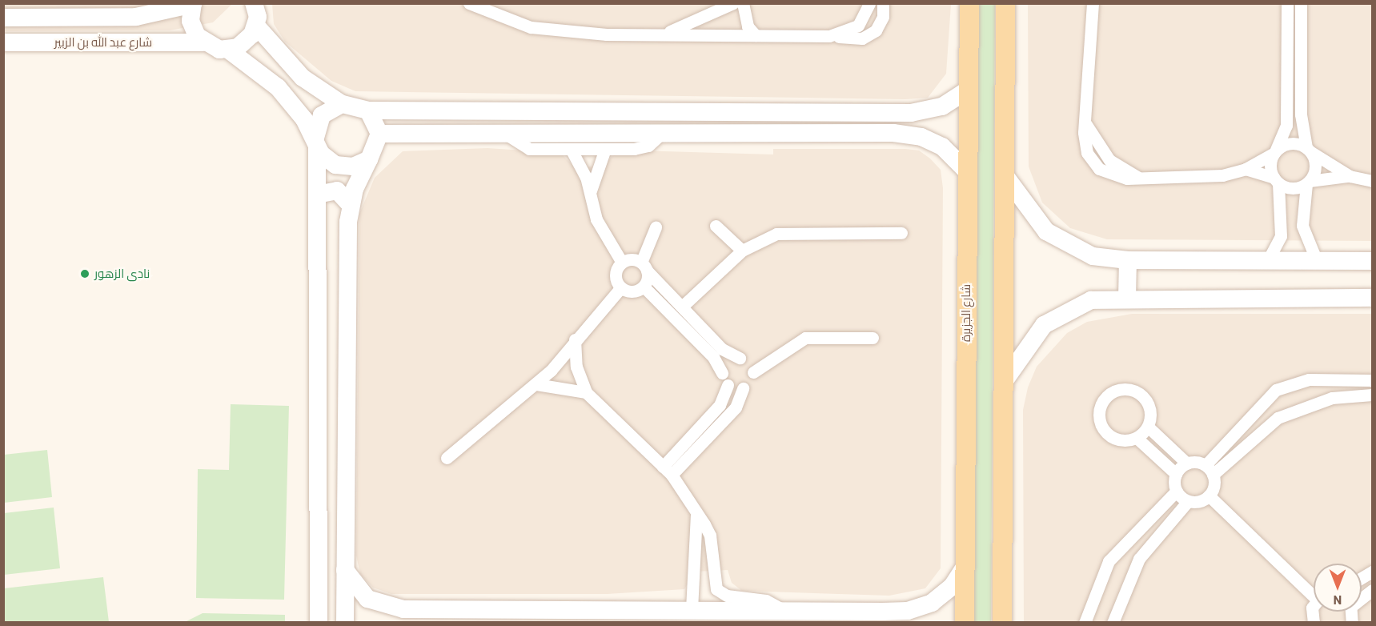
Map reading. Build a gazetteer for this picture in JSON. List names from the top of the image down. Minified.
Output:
{"streets":{"main road":["شارع الجزيرة"],"street":["شارع عبد الله بن الزبير"]},"places":["نادى الزهور"],"north":"bottom"}
